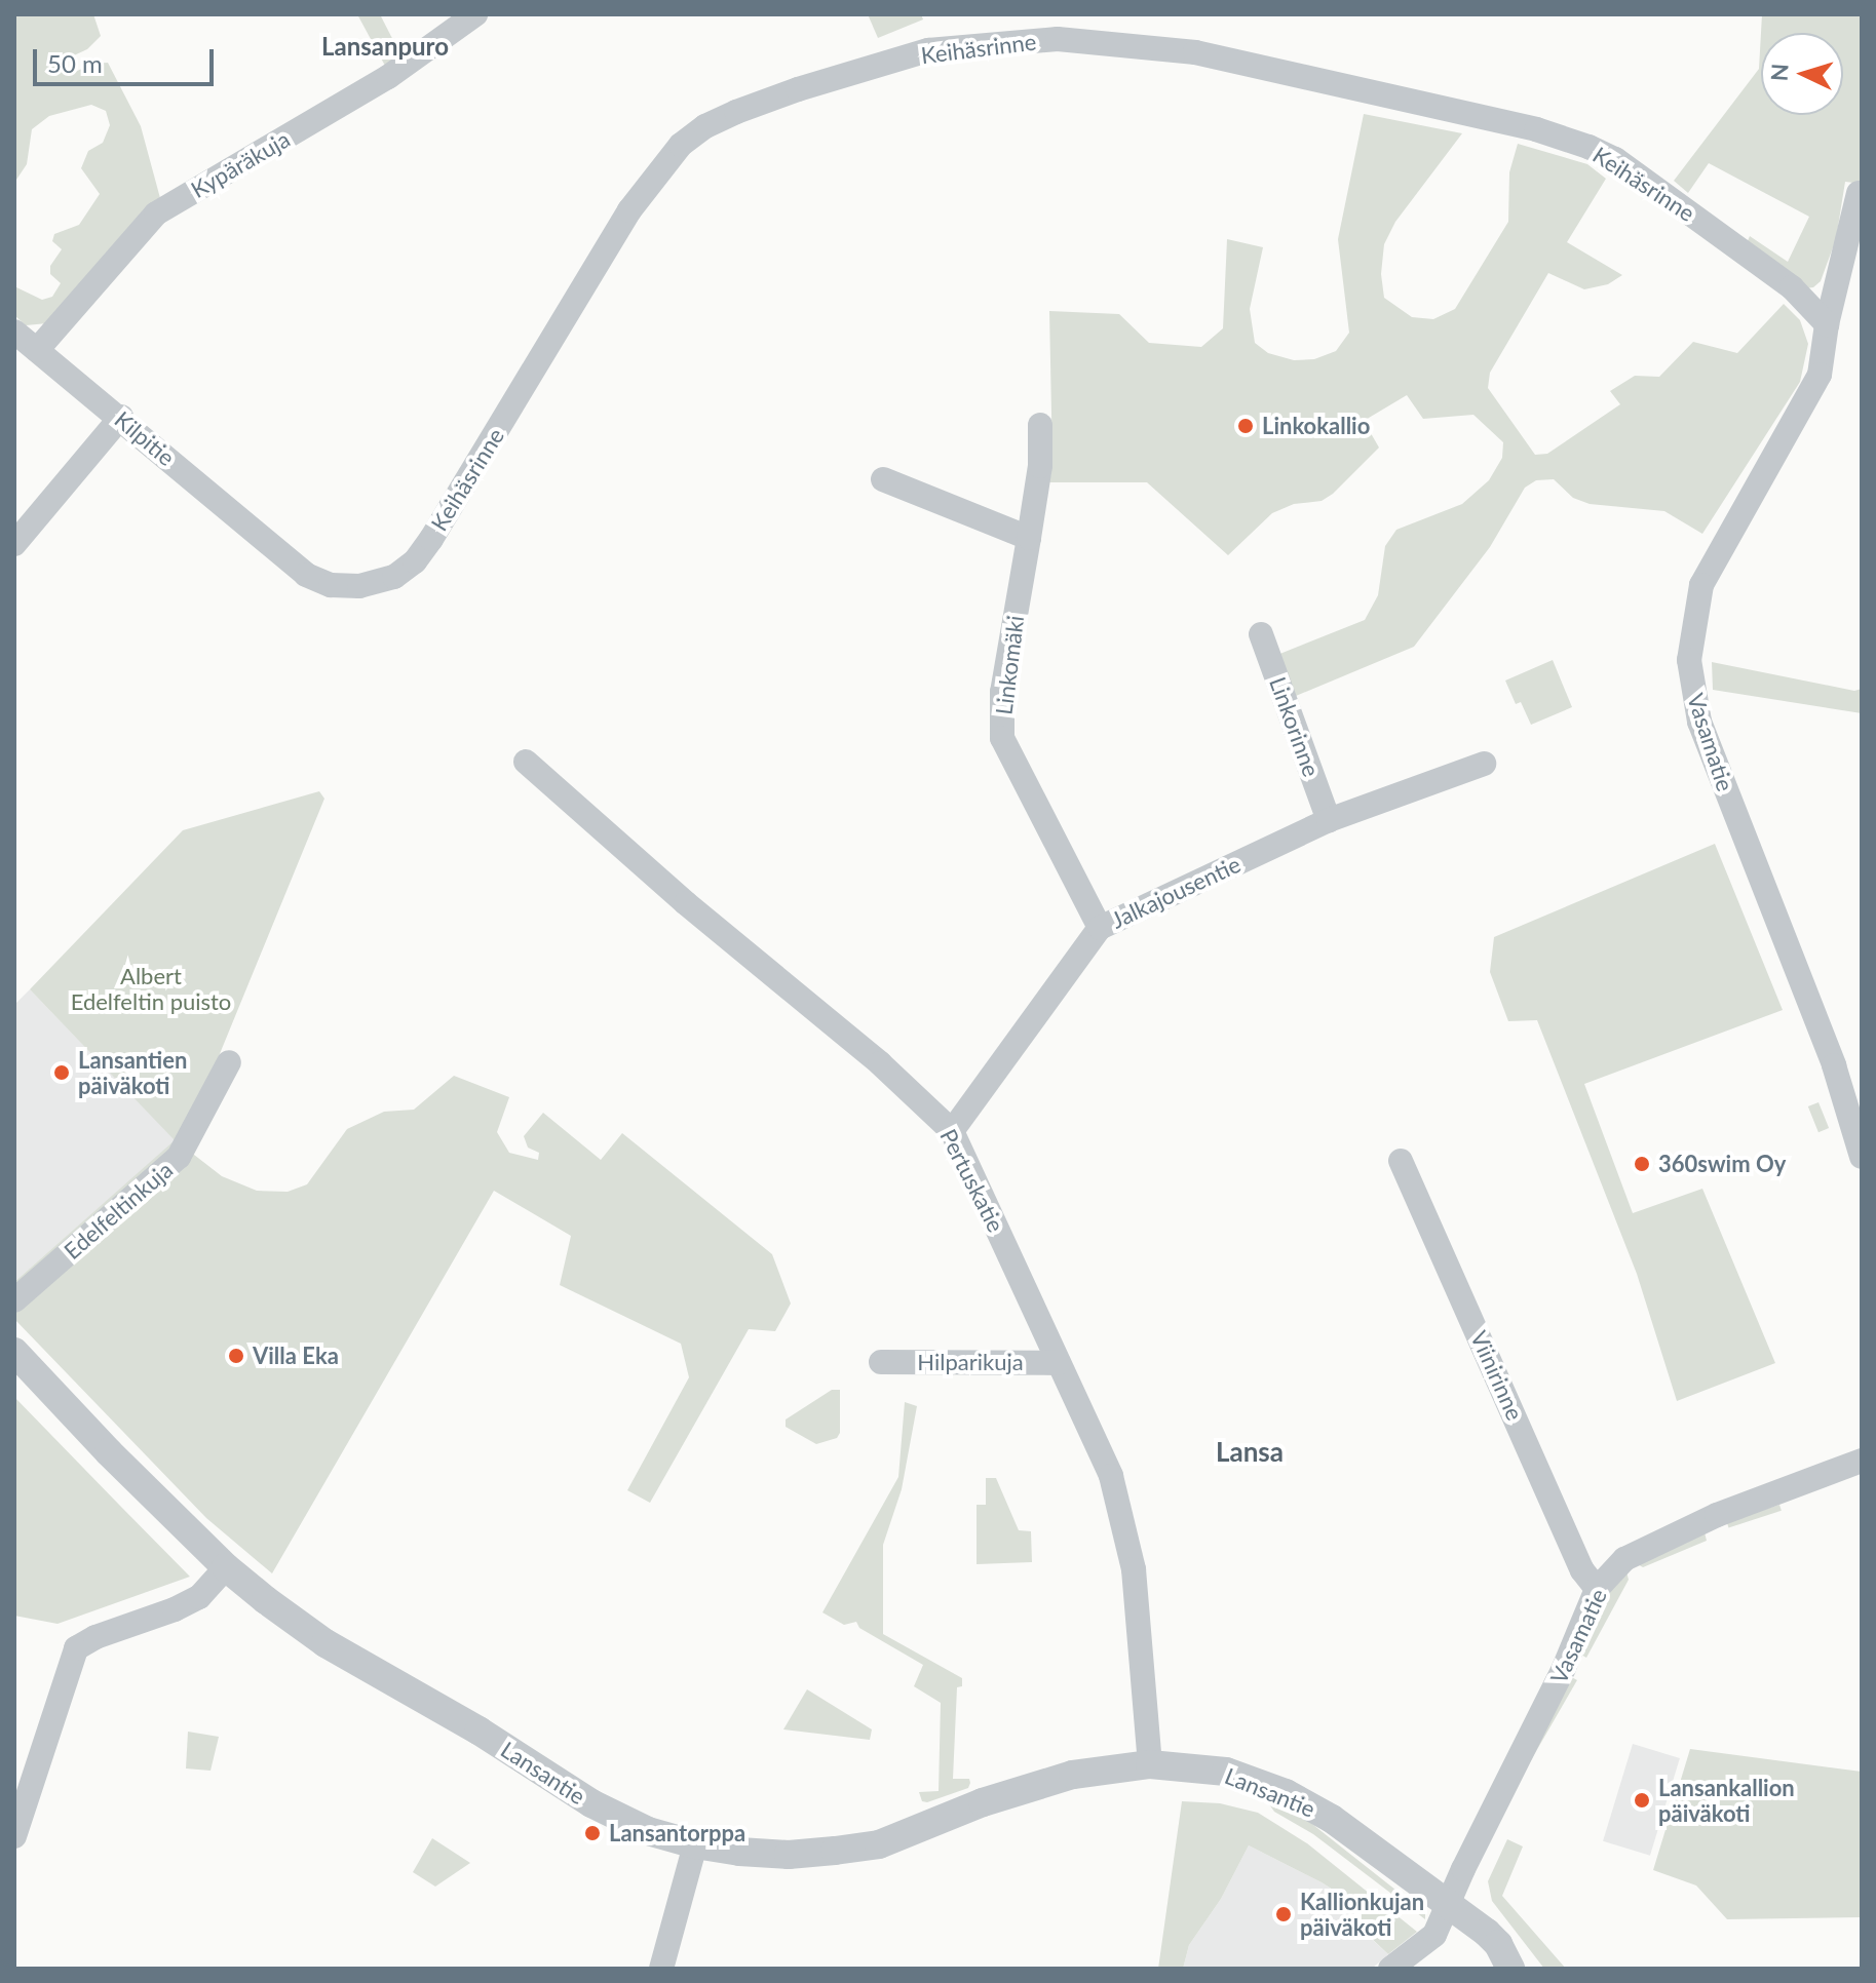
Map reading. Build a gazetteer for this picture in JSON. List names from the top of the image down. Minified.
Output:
{"streets":{"street":["Keihäsrinne","Kypäräkuja","Kilpitie","Linkomäki","Linkorinne","Vasamatie","Jalkajousentie","Pertuskatie","Edelfeltinkuja","Hilparikuja","Viinirinne","Lansantie"]},"crossings":[["Keihäsrinne","Kilpitie"],["Keihäsrinne","Vasamatie"],["Kypäräkuja","Kilpitie"],["Linkomäki","Jalkajousentie"],["Linkorinne","Jalkajousentie"],["Vasamatie","Viinirinne"],["Vasamatie","Lansantie"],["Jalkajousentie","Pertuskatie"],["Pertuskatie","Hilparikuja"],["Pertuskatie","Lansantie"]],"districts":["Lansanpuro","Lansa"],"parks":["Albert Edelfeltin puisto"],"places":["Linkokallio","Lansantien päiväkoti","360swim Oy","Villa Eka","Lansankallion päiväkoti","Lansantorppa","Kallionkujan päiväkoti"],"scale_bar":"50 m","north":"left"}
